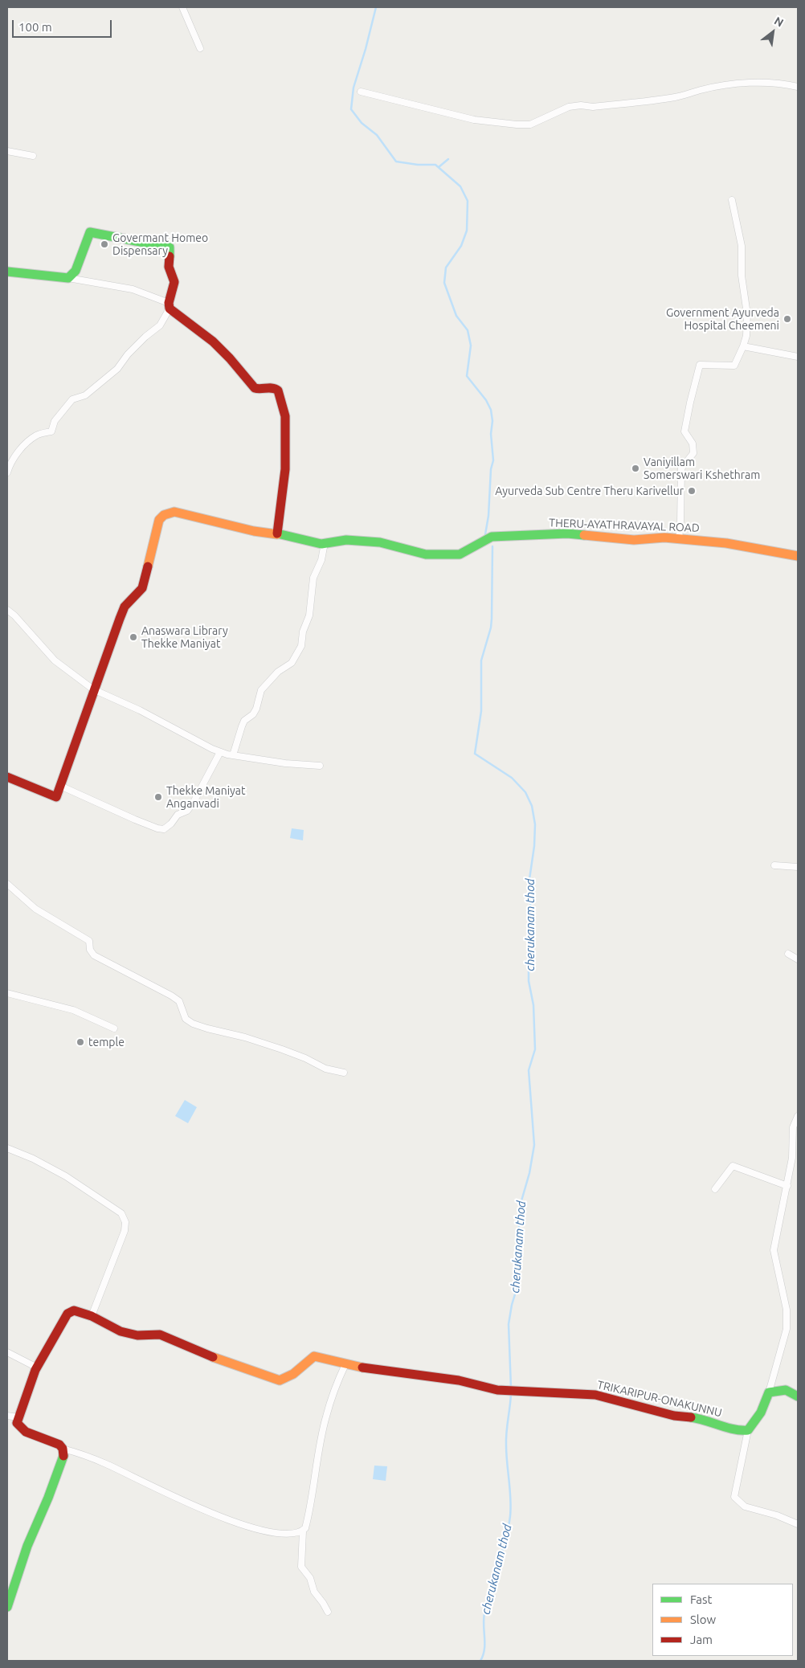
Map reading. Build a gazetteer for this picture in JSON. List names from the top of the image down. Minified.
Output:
{"streets":{"street":["THERU-AYATHRAVAYAL ROAD","TRIKARIPUR-ONAKUNNU"]},"water":["cherukanam thod"],"places":["Govermant Homeo Dispensary","Government Ayurveda Hospital Cheemeni","Vaniyillam Somerswari Kshethram","Ayurveda Sub Centre Theru Karivellur","Anaswara Library Thekke Maniyat","Thekke Maniyat Anganvadi","temple"],"legend":["Fast","Slow","Jam"],"scale_bar":"100 m","north":"top right"}
